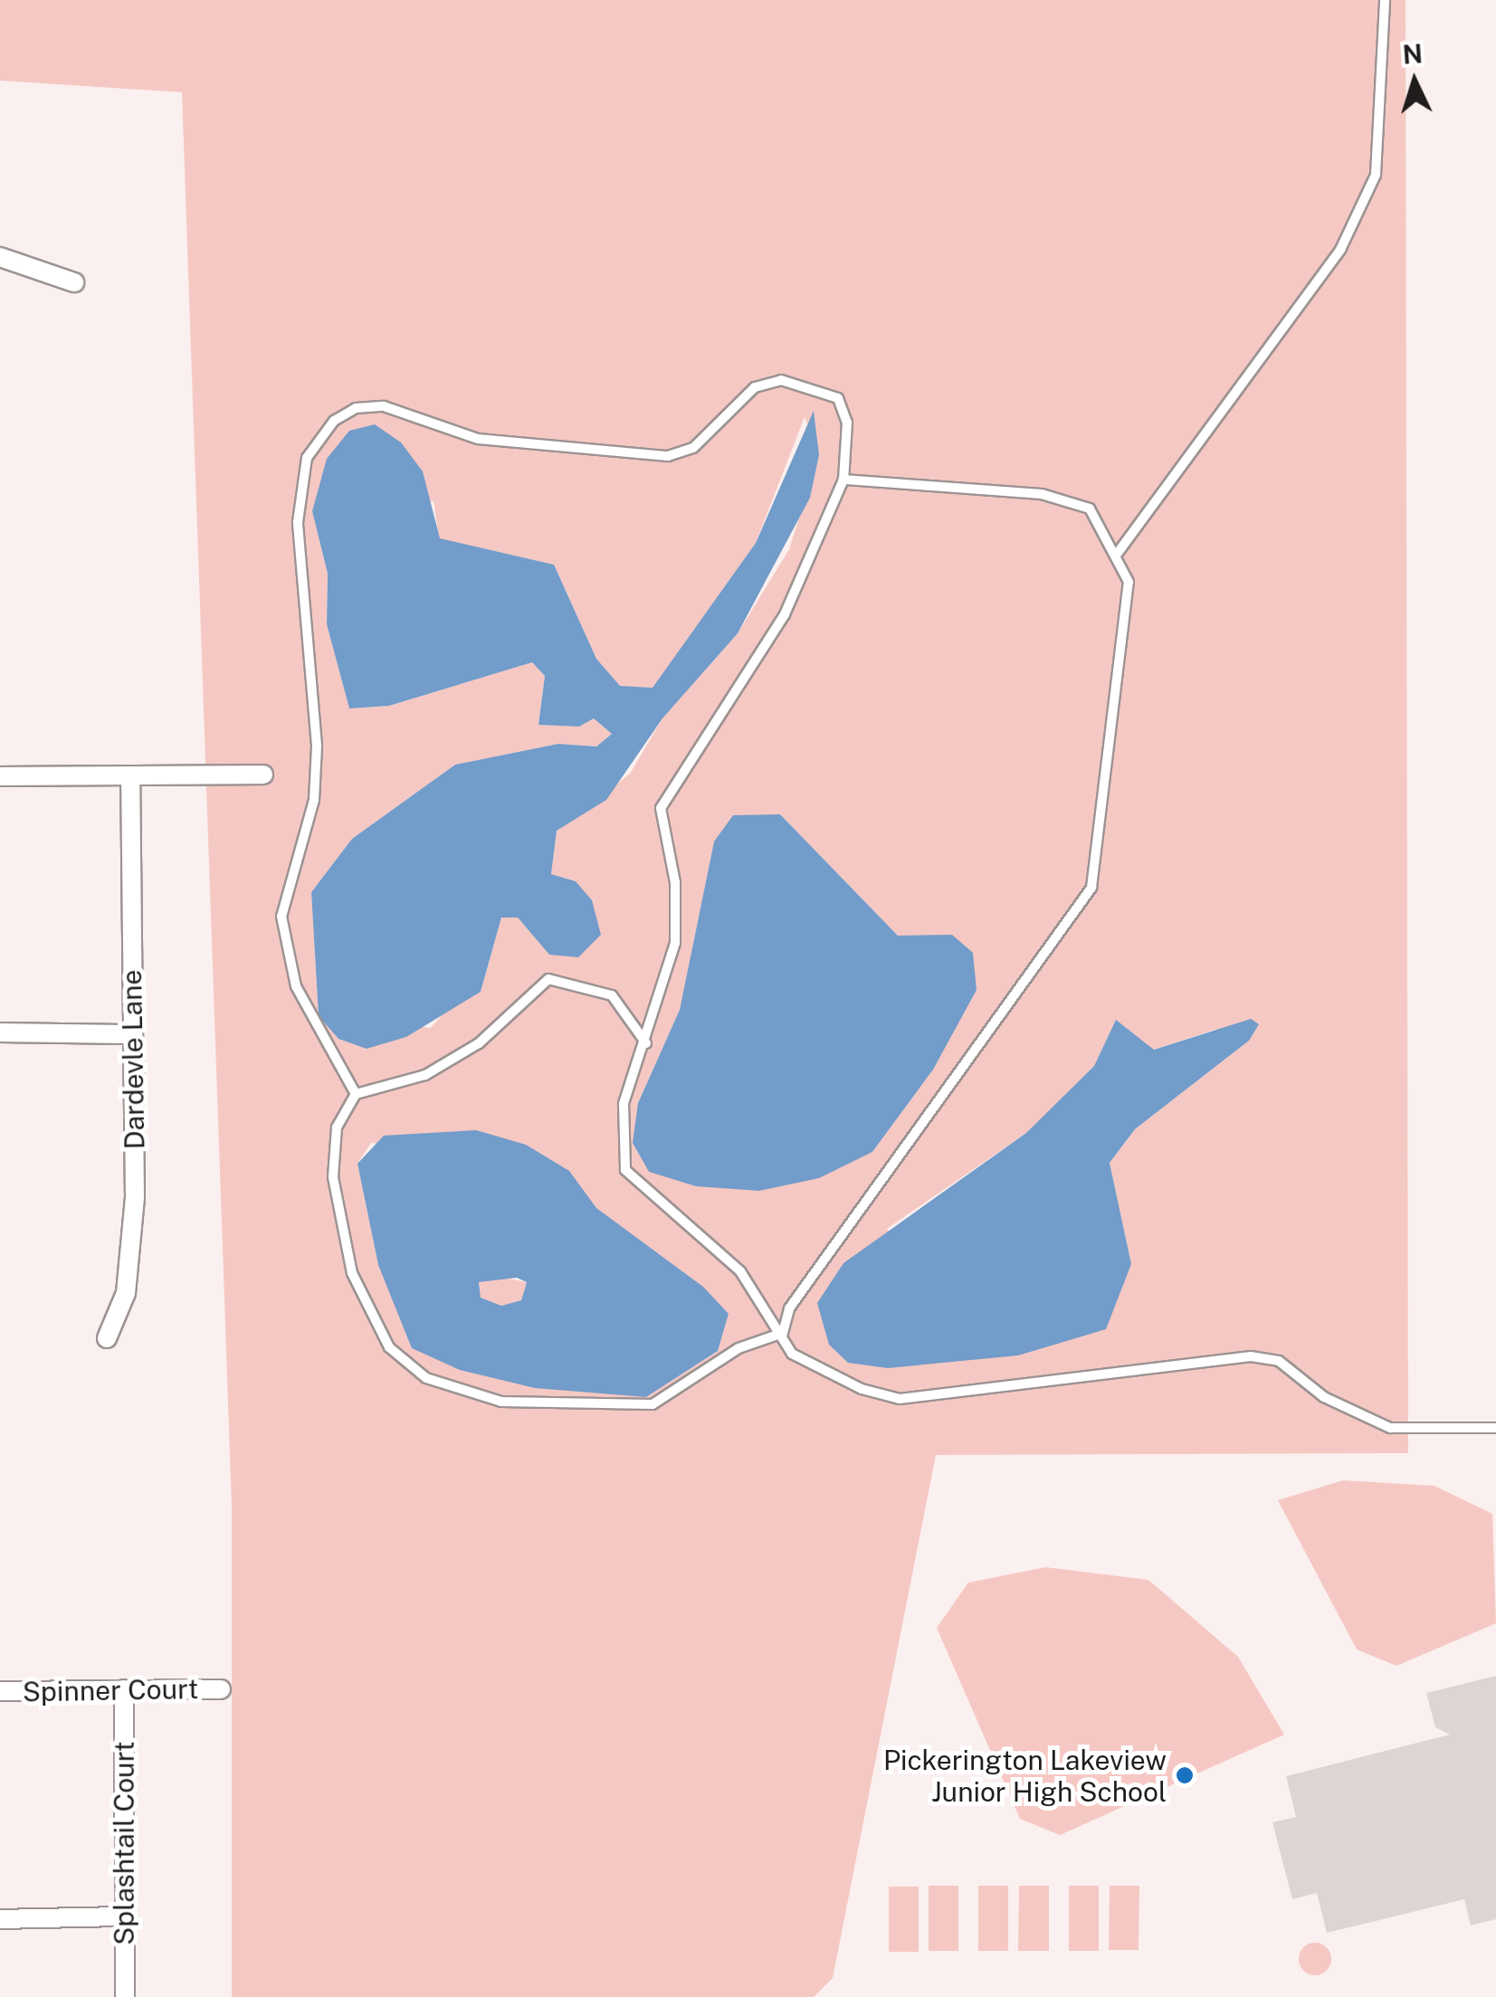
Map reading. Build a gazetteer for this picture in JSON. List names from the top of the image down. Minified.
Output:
{"streets":{"street":["Dardevle Lane","Spinner Court","Splashtail Court"]},"crossings":[["Spinner Court","Splashtail Court"]],"places":["Pickerington Lakeview Junior High School"],"north":"top"}
